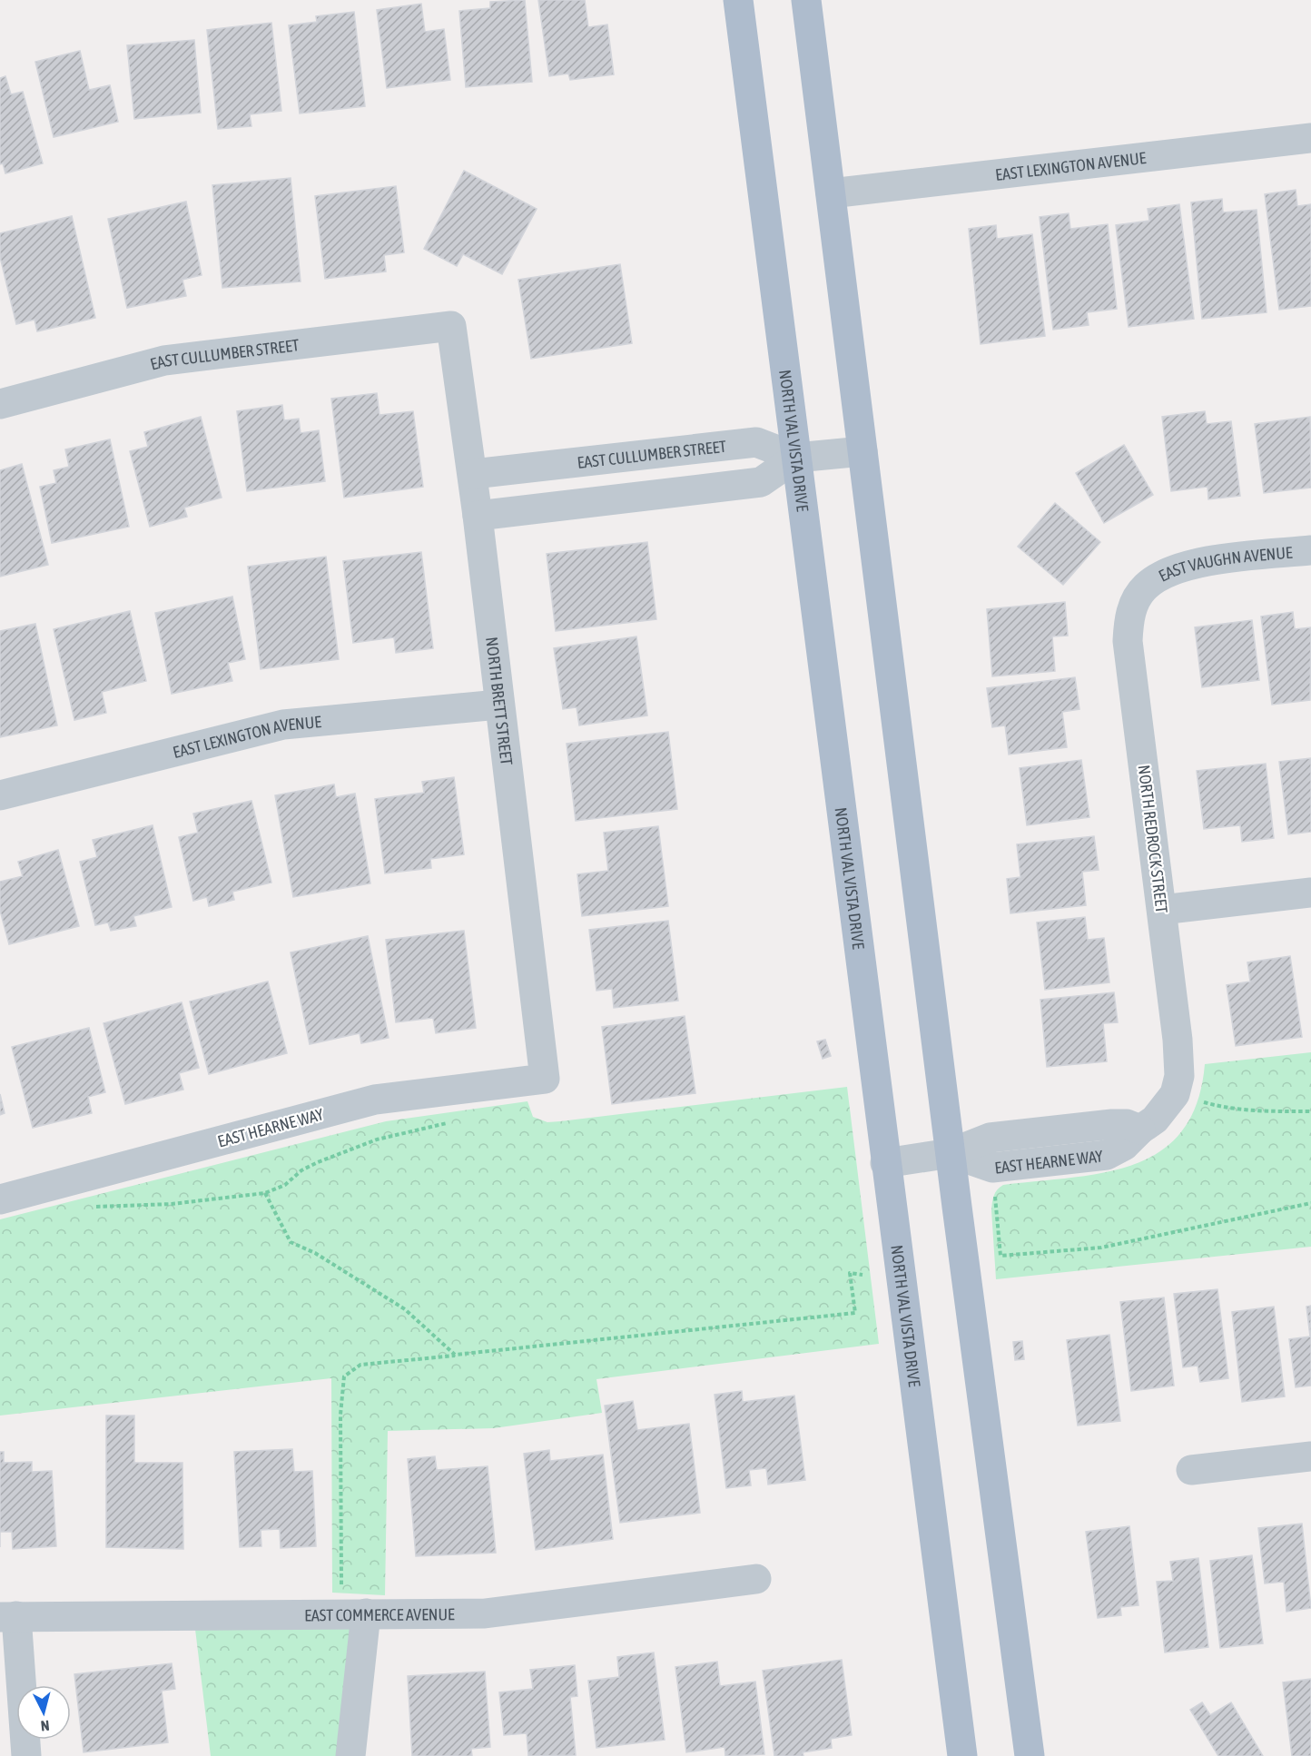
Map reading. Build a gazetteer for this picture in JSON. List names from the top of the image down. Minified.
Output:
{"streets":{"main road":["NORTH VAL VISTA DRIVE"],"street":["EAST LEXINGTON AVENUE","EAST CULLUMBER STREET","EAST VAUGHN AVENUE","NORTH BRETT STREET","NORTH REDROCK STREET","EAST HEARNE WAY","EAST COMMERCE AVENUE"]},"crossings":[["EAST LEXINGTON AVENUE","NORTH BRETT STREET"],["EAST CULLUMBER STREET","NORTH VAL VISTA DRIVE"],["EAST CULLUMBER STREET","NORTH BRETT STREET"],["NORTH VAL VISTA DRIVE","EAST HEARNE WAY"],["EAST VAUGHN AVENUE","NORTH REDROCK STREET"],["NORTH BRETT STREET","EAST HEARNE WAY"],["NORTH REDROCK STREET","EAST HEARNE WAY"]],"north":"bottom"}
